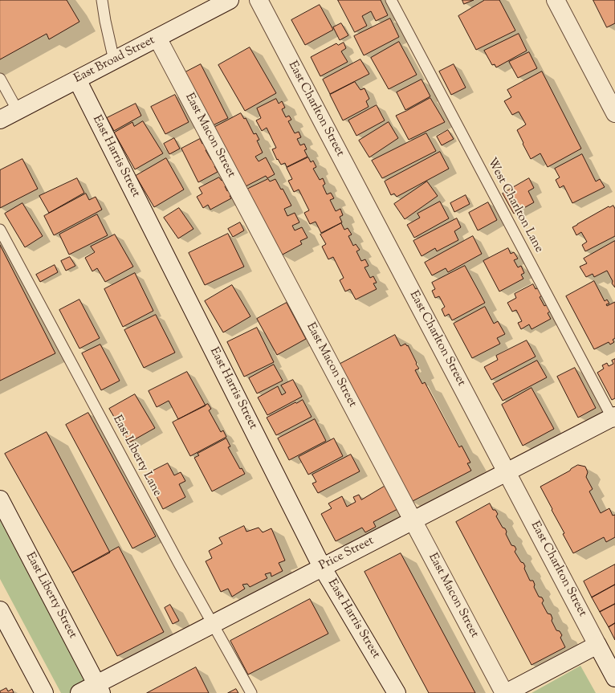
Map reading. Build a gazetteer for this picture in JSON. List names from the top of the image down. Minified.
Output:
{"streets":{"street":["East Broad Street","East Charlton Street","East Macon Street","East Harris Street","Price Street","East Liberty Street"],"lane":["West Charlton Lane","East Liberty Lane"]},"crossings":[["East Broad Street","East Macon Street"],["East Broad Street","East Harris Street"],["East Charlton Street","Price Street"],["East Macon Street","Price Street"],["East Harris Street","Price Street"],["West Charlton Lane","Price Street"],["East Liberty Lane","Price Street"],["Price Street","East Liberty Street"]]}
